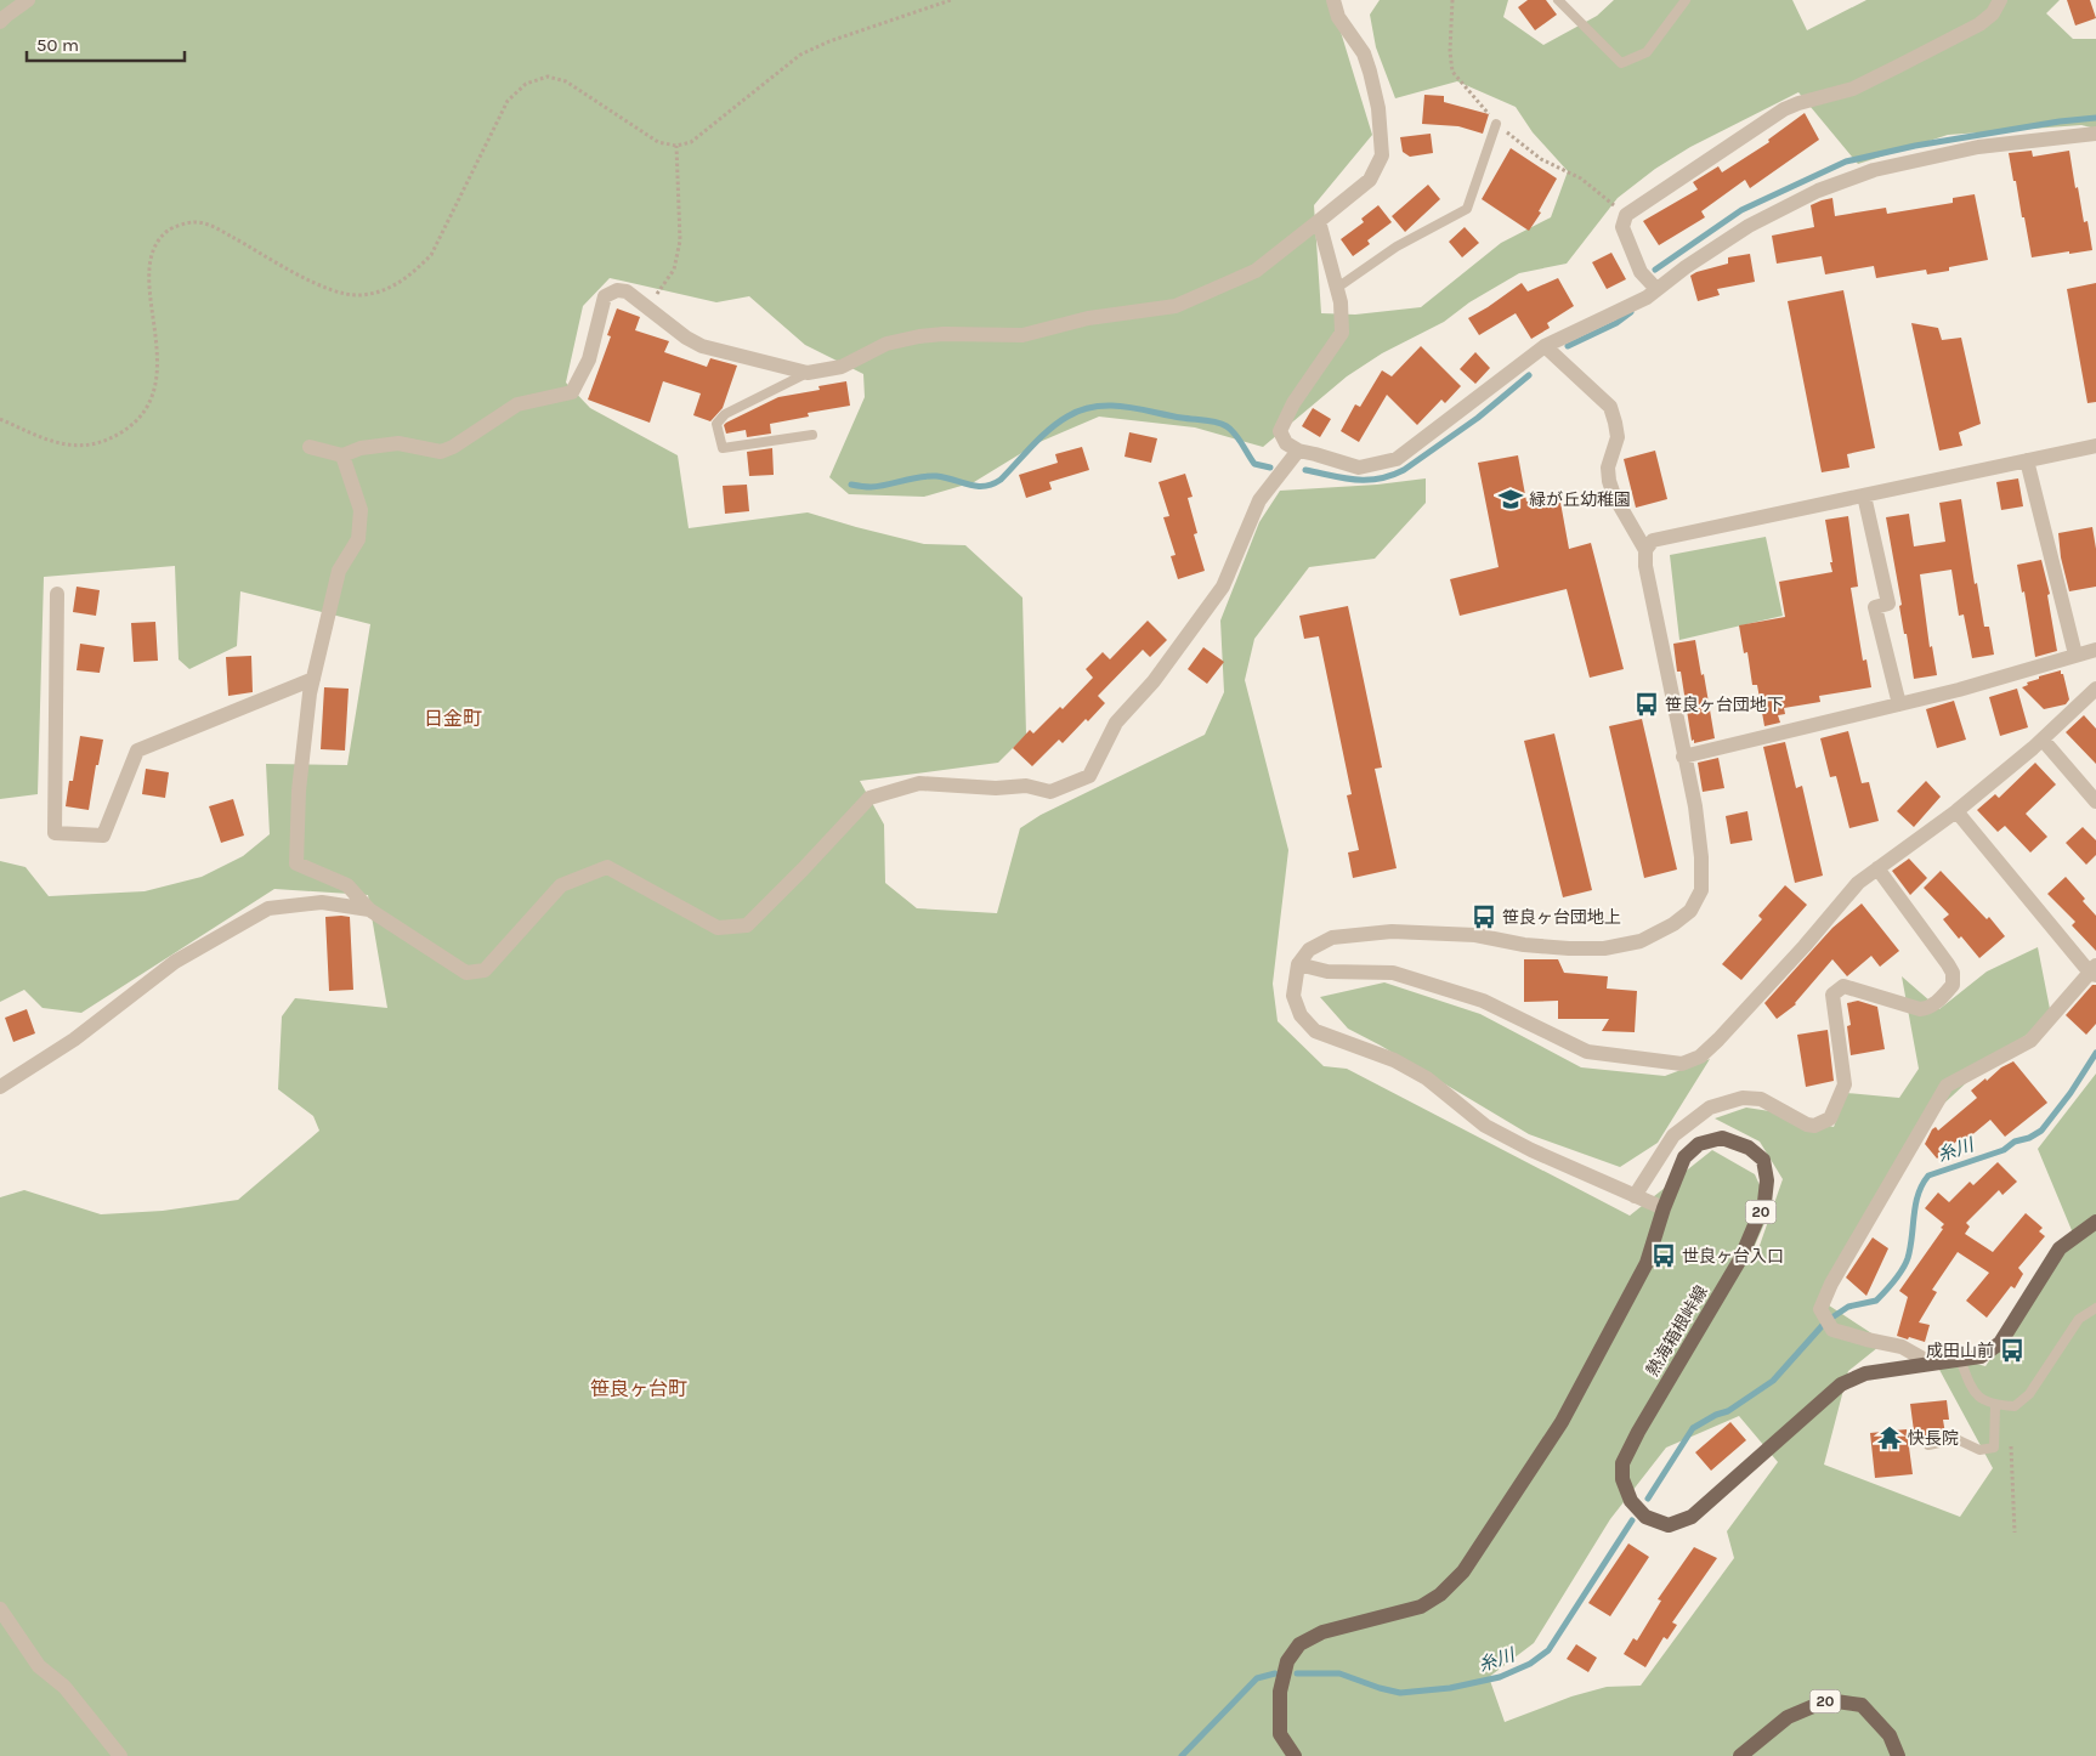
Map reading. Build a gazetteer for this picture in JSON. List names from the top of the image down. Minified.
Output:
{"streets":{"main road":["20","熱海箱根峠線"]},"districts":["日金町","笹良ヶ台町"],"water":["糸川"],"places":{"school or university":["緑が丘幼稚園"],"bus stop":["笹良ヶ台団地下","笹良ヶ台団地上","世良ヶ台入口","成田山前"],"temple":["快長院"]},"scale_bar":"50 m"}
